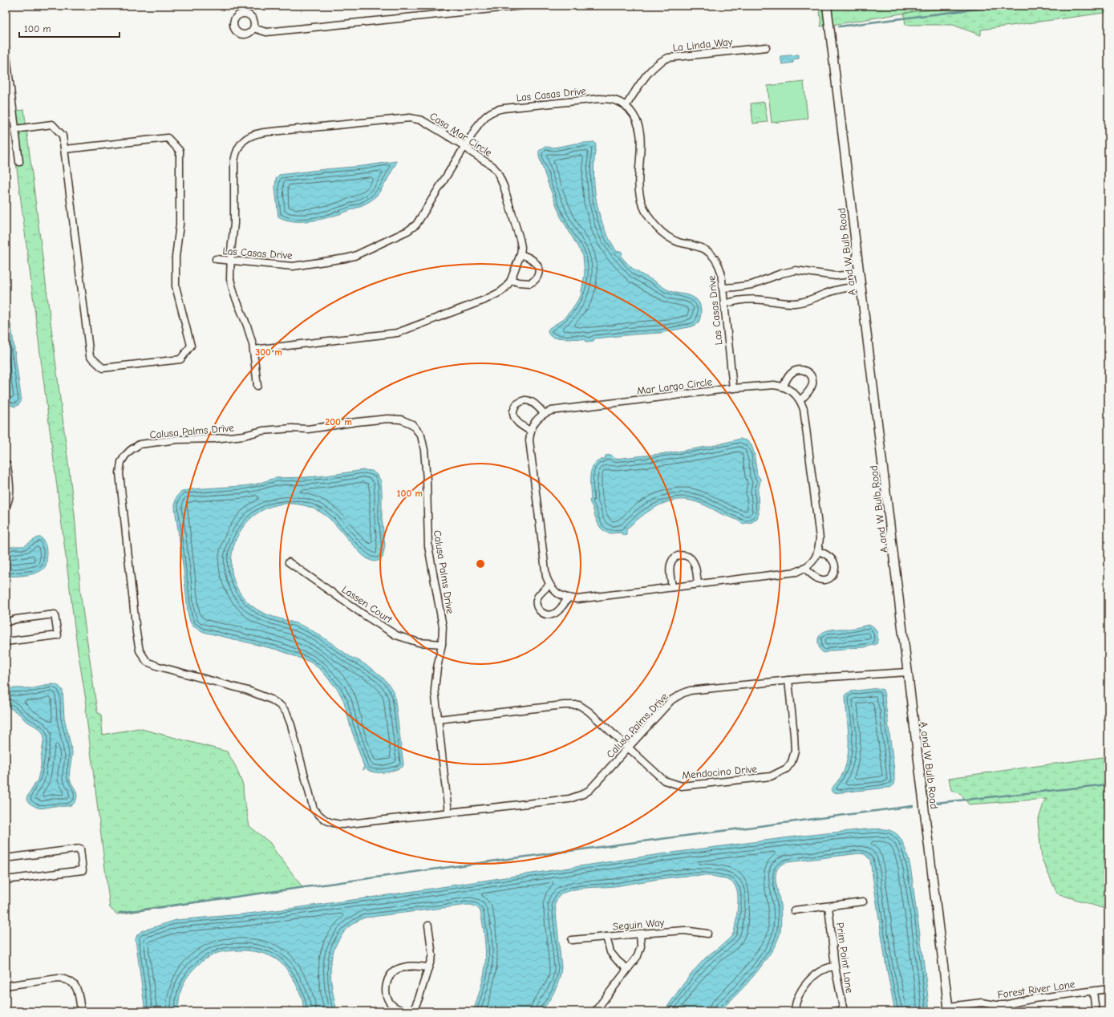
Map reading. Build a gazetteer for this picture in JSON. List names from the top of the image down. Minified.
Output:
{"streets":{"street":["La Linda Way","Las Casas Drive","Casa Mar Circle","A and W Bulb Road","Mar Largo Circle","Calusa Palms Drive","Lassen Court","Mendocino Drive","Seguin Way","Prim Point Lane","Forest River Lane"]},"crossings":[["La Linda Way","Las Casas Drive"],["Las Casas Drive","Casa Mar Circle"],["Las Casas Drive","Mar Largo Circle"],["A and W Bulb Road","Calusa Palms Drive"],["A and W Bulb Road","Forest River Lane"],["Calusa Palms Drive","Lassen Court"],["Calusa Palms Drive","Mendocino Drive"]],"scale_bar":"100 m","rings":["300 m","200 m","100 m"]}
